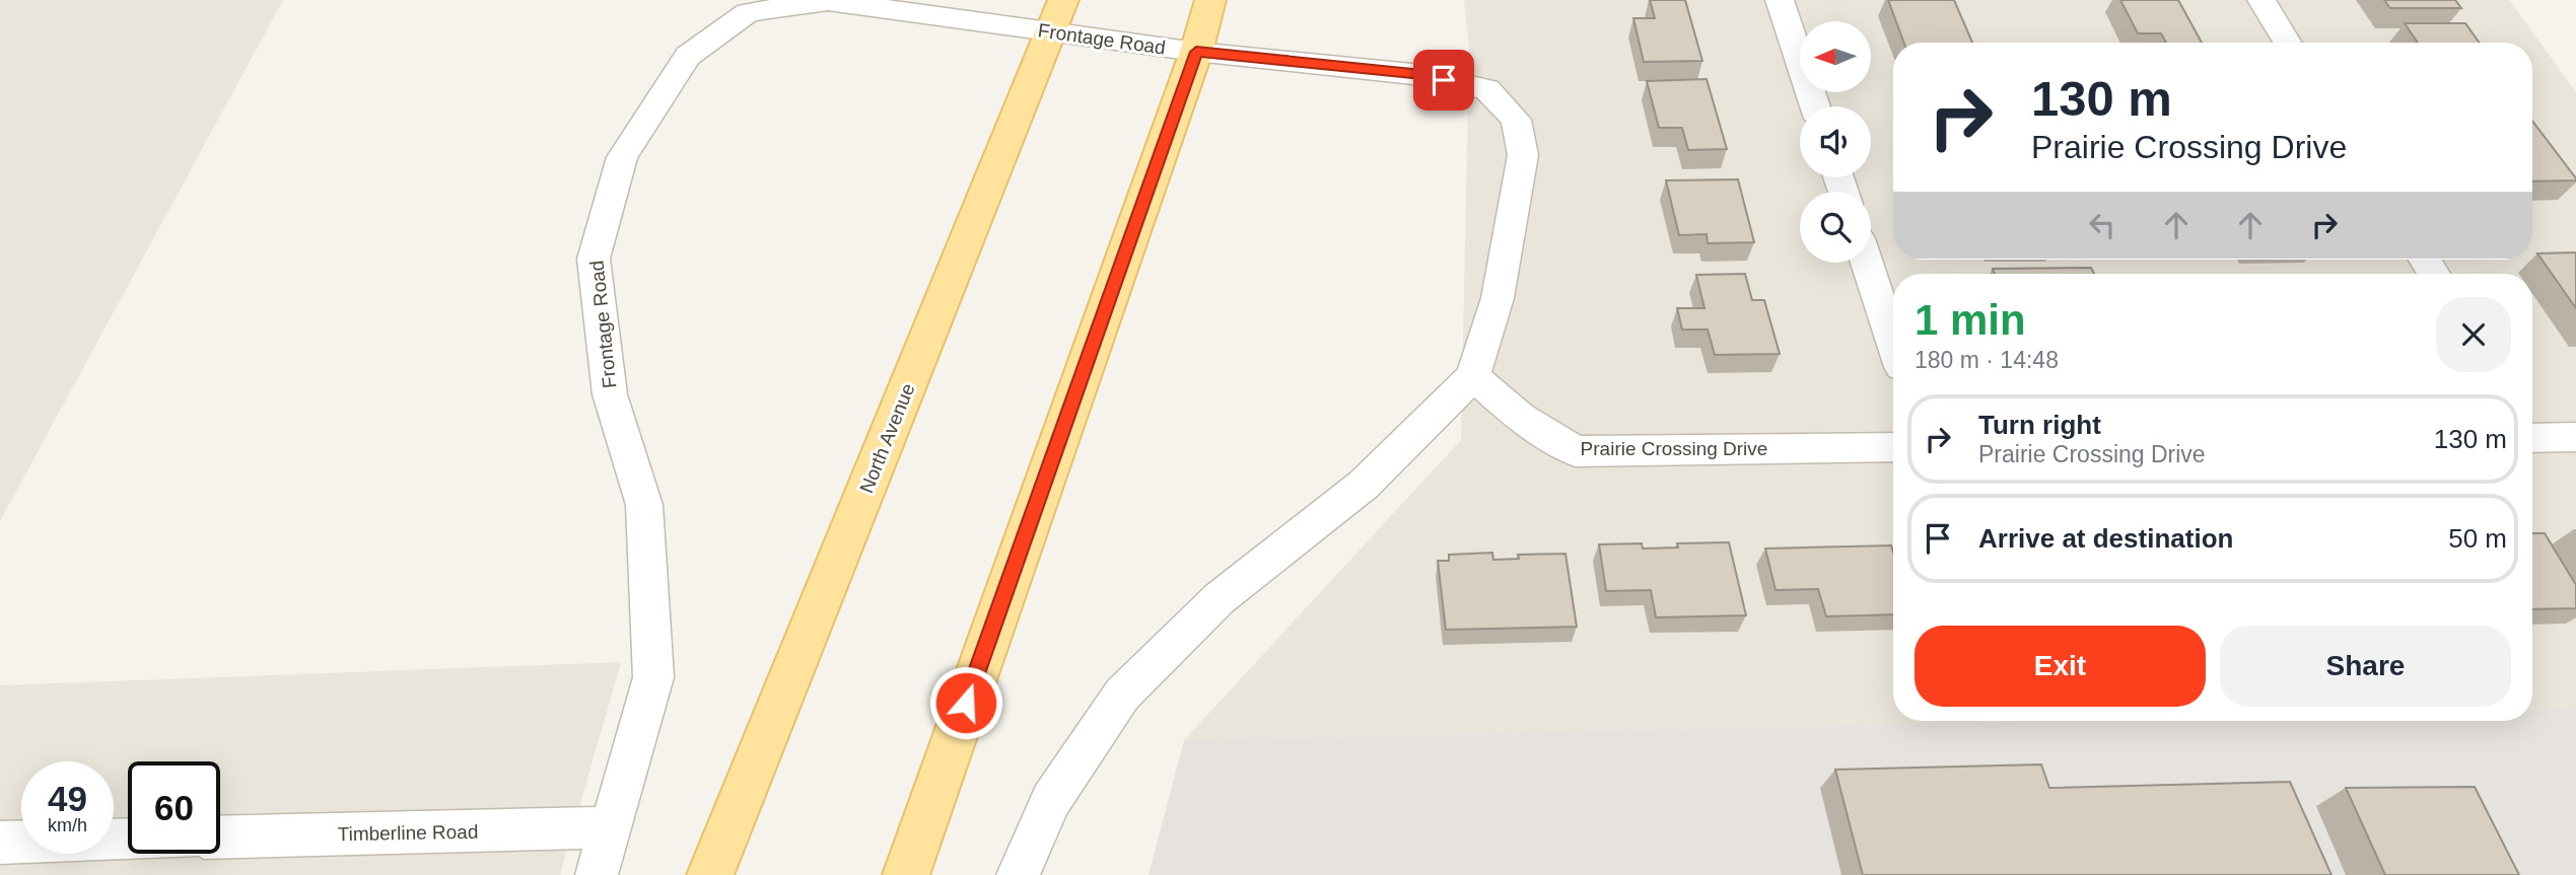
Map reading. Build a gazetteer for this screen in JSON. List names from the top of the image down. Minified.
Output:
{"streets":{"main road":["North Avenue"],"street":["Frontage Road","Prairie Crossing Drive","Timberline Road"]},"crossings":[["Frontage Road","North Avenue"],["Frontage Road","Timberline Road"]],"north":"left","page":{"turn":["130 m","Prairie Crossing Drive"],"heading":["1 min","180 m · 14:48"],"list":[{"name":"Turn right","note":"Prairie Crossing Drive","value":"130 m"},{"name":"Arrive at destination","value":"50 m"}],"buttons":["Exit","Share"],"speed":"49 km/h","limit":"60"}}
